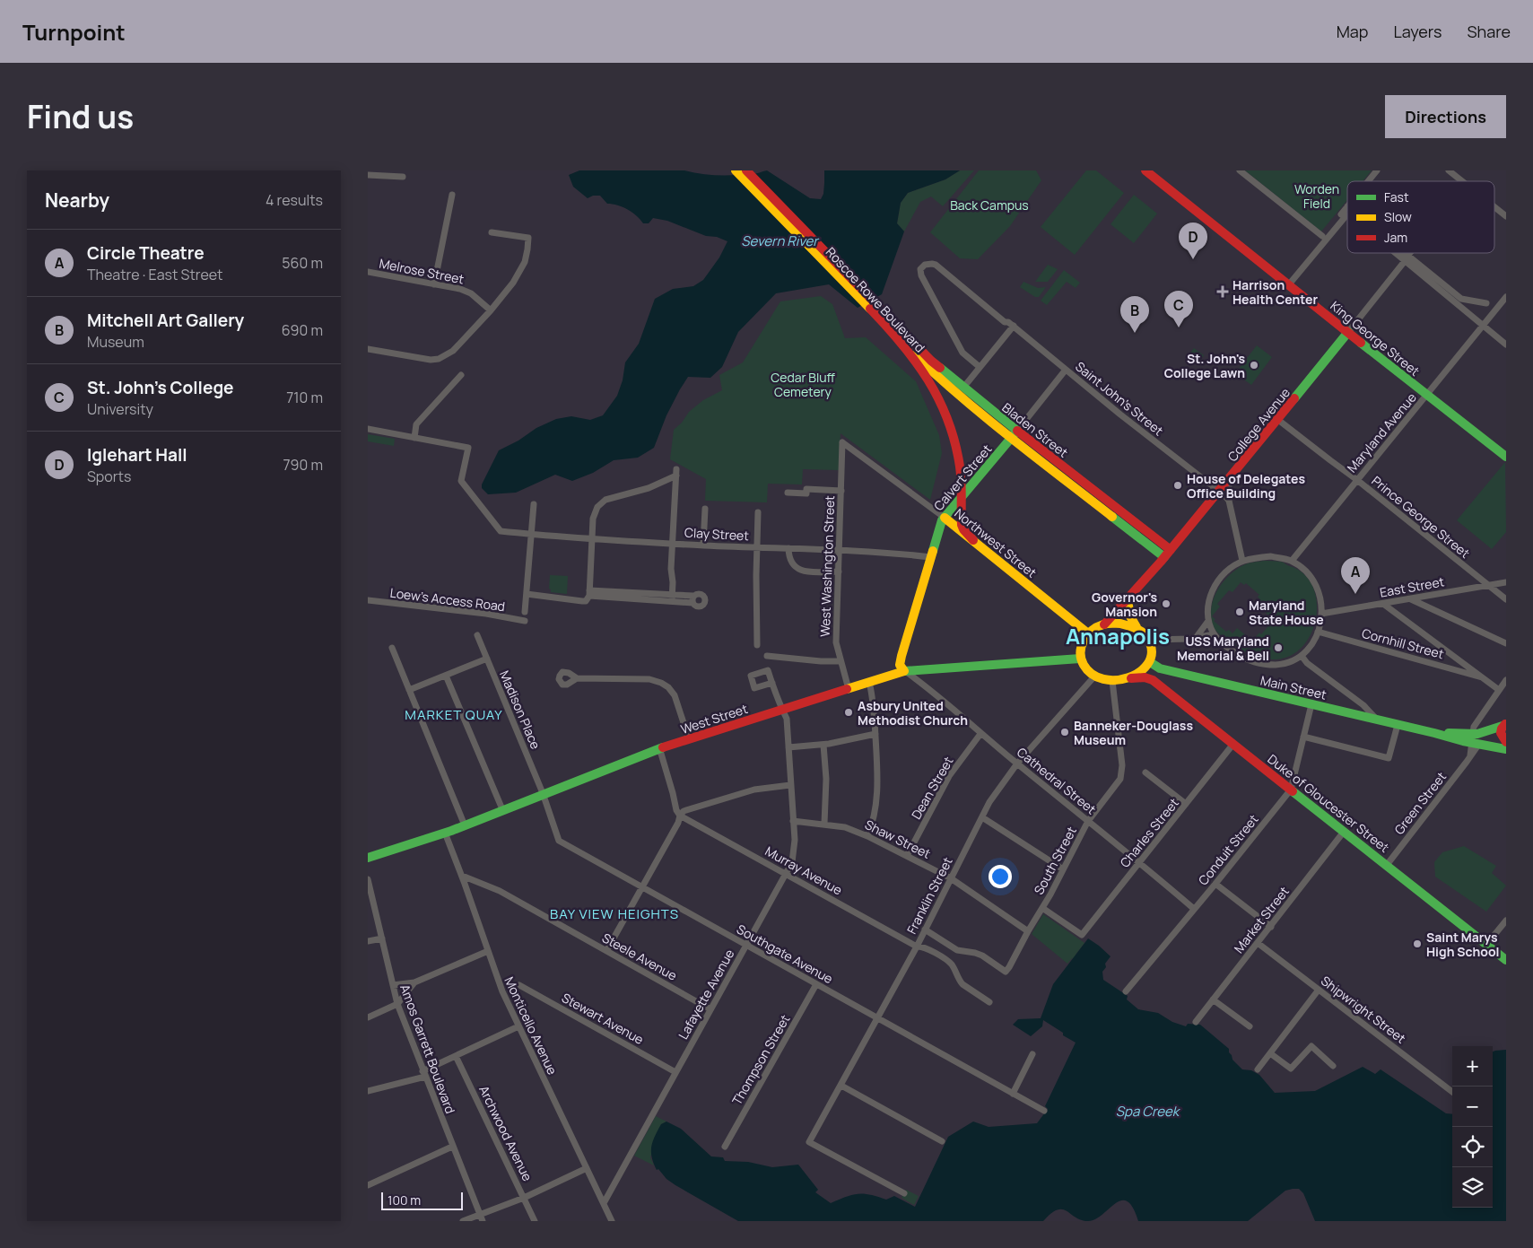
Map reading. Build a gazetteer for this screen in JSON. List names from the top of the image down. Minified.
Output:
{"streets":{"main road":["Roscoe Rowe Boulevard","King George Street","College Avenue","Bladen Street","Calvert Street","Northwest Street","Main Street","West Street","Duke of Gloucester Street"],"street":["Melrose Street","Saint John's Street","Maryland Avenue","Prince George Street","Clay Street","West Washington Street","East Street","Loew's Access Road","Cornhill Street","Madison Place","Cathedral Street","Dean Street","Green Street","Charles Street","Shaw Street","Conduit Street","South Street","Murray Avenue","Franklin Street","Market Street","Southgate Avenue","Steele Avenue","Lafayette Avenue","Shipwright Street","Stewart Avenue","Monticello Avenue","Amos Garrett Boulevard","Thompson Street","Archwood Avenue"]},"crossings":[["Roscoe Rowe Boulevard","Bladen Street"],["Roscoe Rowe Boulevard","Calvert Street"],["Roscoe Rowe Boulevard","Northwest Street"],["King George Street","College Avenue"],["King George Street","Maryland Avenue"],["Saint John's Street","College Avenue"],["Saint John's Street","Calvert Street"],["College Avenue","Bladen Street"],["College Avenue","Prince George Street"],["College Avenue","Northwest Street"],["College Avenue","Main Street"],["College Avenue","West Street"],["College Avenue","Duke of Gloucester Street"],["College Avenue","South Street"],["College Avenue","Franklin Street"],["Bladen Street","Calvert Street"],["Maryland Avenue","Prince George Street"],["Maryland Avenue","East Street"],["Maryland Avenue","Cornhill Street"],["Calvert Street","Clay Street"],["Calvert Street","Northwest Street"],["Calvert Street","West Street"],["Calvert Street","Cathedral Street"],["Prince George Street","East Street"],["Clay Street","West Washington Street"],["Northwest Street","West Washington Street"],["Northwest Street","Main Street"],["Northwest Street","West Street"],["Northwest Street","Duke of Gloucester Street"],["Northwest Street","South Street"],["Northwest Street","Franklin Street"],["West Washington Street","West Street"],["East Street","Cornhill Street"],["Main Street","West Street"],["Main Street","Duke of Gloucester Street"],["Main Street","Green Street"],["Main Street","Conduit Street"],["Main Street","South Street"],["Main Street","Franklin Street"],["Madison Place","West Street"],["Madison Place","Southgate Avenue"],["West Street","Cathedral Street"],["West Street","Duke of Gloucester Street"],["West Street","South Street"],["West Street","Franklin Street"],["West Street","Southgate Avenue"],["West Street","Lafayette Avenue"],["West Street","Monticello Avenue"],["Cathedral Street","Dean Street"],["Cathedral Street","Charles Street"],["Cathedral Street","Conduit Street"],["Cathedral Street","South Street"],["Cathedral Street","Franklin Street"],["Dean Street","Shaw Street"],["Duke of Gloucester Street","Green Street"],["Duke of Gloucester Street","Charles Street"],["Duke of Gloucester Street","Conduit Street"],["Duke of Gloucester Street","South Street"],["Duke of Gloucester Street","Franklin Street"],["Duke of Gloucester Street","Market Street"],["Charles Street","South Street"],["Shaw Street","South Street"],["Shaw Street","Franklin Street"],["Shaw Street","Lafayette Avenue"],["South Street","Franklin Street"],["Murray Avenue","Franklin Street"],["Murray Avenue","Lafayette Avenue"],["Franklin Street","Southgate Avenue"],["Market Street","Shipwright Street"],["Southgate Avenue","Lafayette Avenue"],["Southgate Avenue","Thompson Street"],["Steele Avenue","Lafayette Avenue"],["Steele Avenue","Monticello Avenue"],["Lafayette Avenue","Stewart Avenue"],["Lafayette Avenue","Monticello Avenue"]],"districts":["Annapolis","MARKET QUAY","BAY VIEW HEIGHTS"],"water":["Severn River","Spa Creek"],"parks":["Worden Field","Back Campus","Cedar Bluff Cemetery"],"places":{"health":["Harrison Health Center"],"other":["St. John's College Lawn","House of Delegates Office Building","Governor's Mansion","Maryland State House","USS Maryland Memorial & Bell","Asbury United Methodist Church","Banneker-Douglass Museum","Saint Marys High School"]},"legend":["Fast","Slow","Jam"],"scale_bar":"100 m","page":{"header":"Turnpoint","nav":["Map","Layers","Share"],"title":"Find us","buttons":"Directions","heading":["Nearby","4 results"],"pins":["D","C","B","A"],"list":[{"mark":"A","name":"Circle Theatre","note":"Theatre · East Street","value":"560 m"},{"mark":"B","name":"Mitchell Art Gallery","note":"Museum","value":"690 m"},{"mark":"C","name":"St. John's College","note":"University","value":"710 m"},{"mark":"D","name":"Iglehart Hall","note":"Sports","value":"790 m"}],"map_buttons":["+","−"],"scale":"100 m"}}
